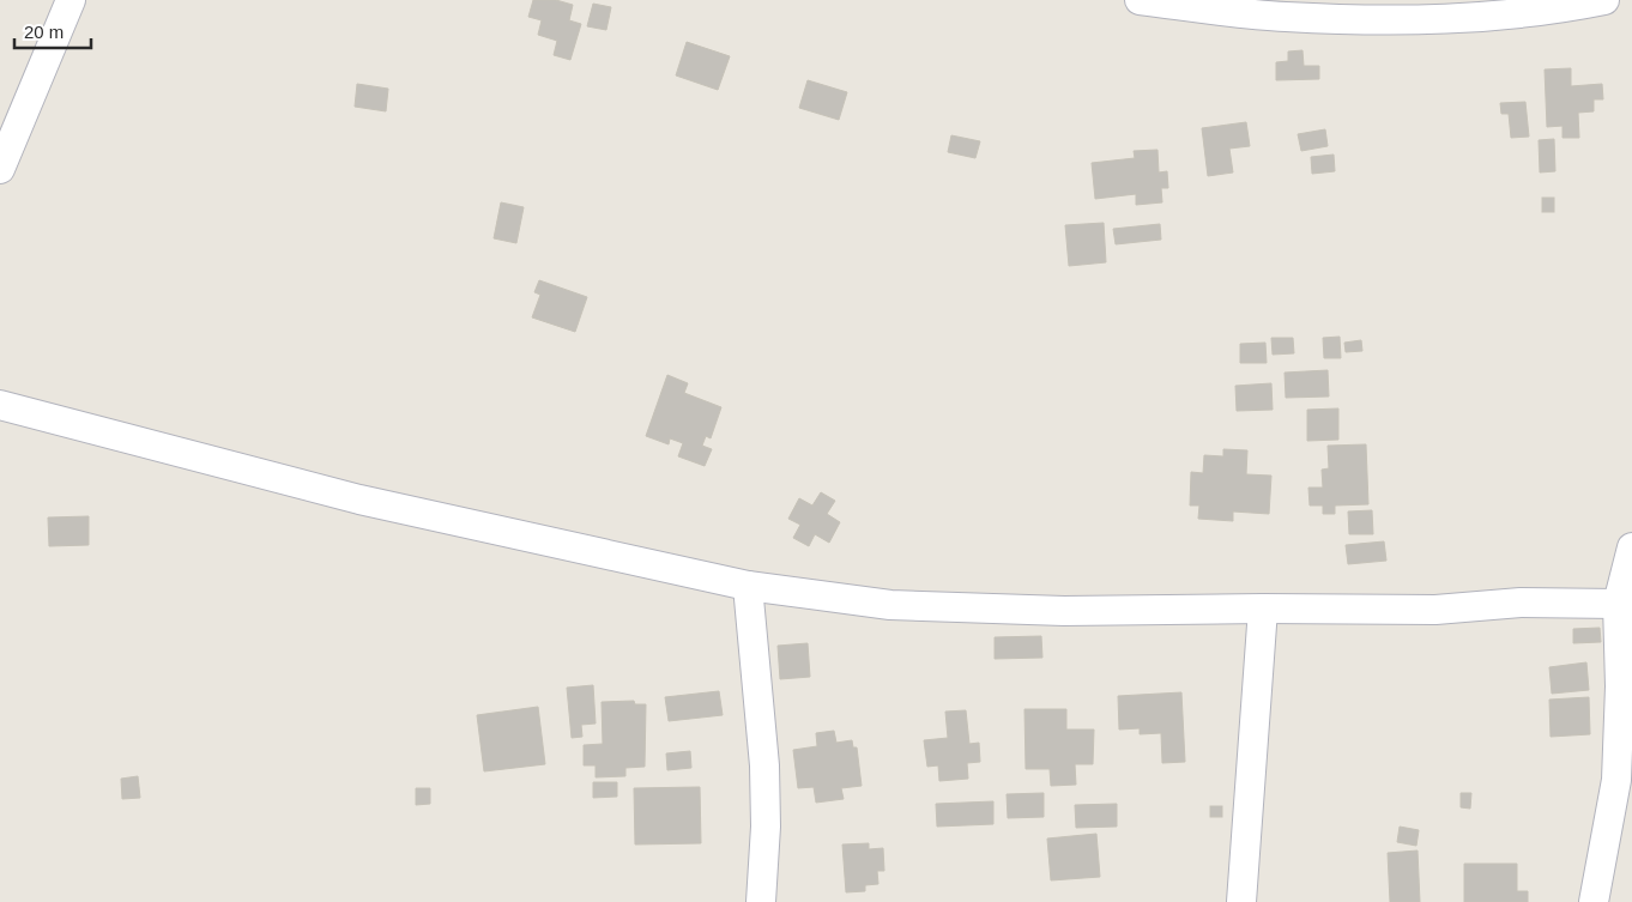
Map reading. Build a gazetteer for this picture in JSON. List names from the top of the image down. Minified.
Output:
{"scale_bar":"20 m"}
